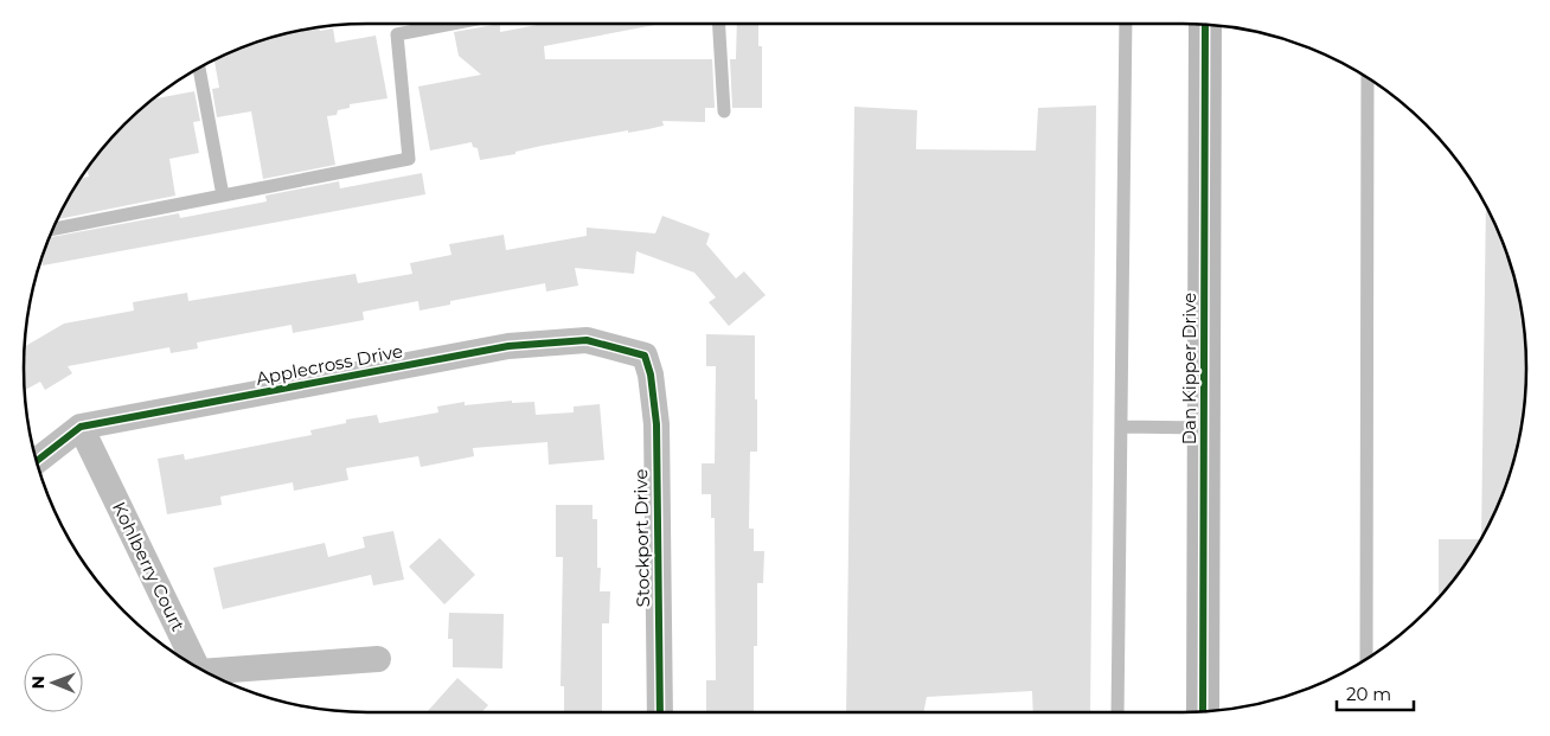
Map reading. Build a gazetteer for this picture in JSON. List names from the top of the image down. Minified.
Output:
{"streets":{"street":["Applecross Drive","Dan Kipper Drive","Stockport Drive","Kohlberry Court"]},"crossings":[["Applecross Drive","Stockport Drive"],["Applecross Drive","Kohlberry Court"]],"scale_bar":"20 m","north":"left"}
